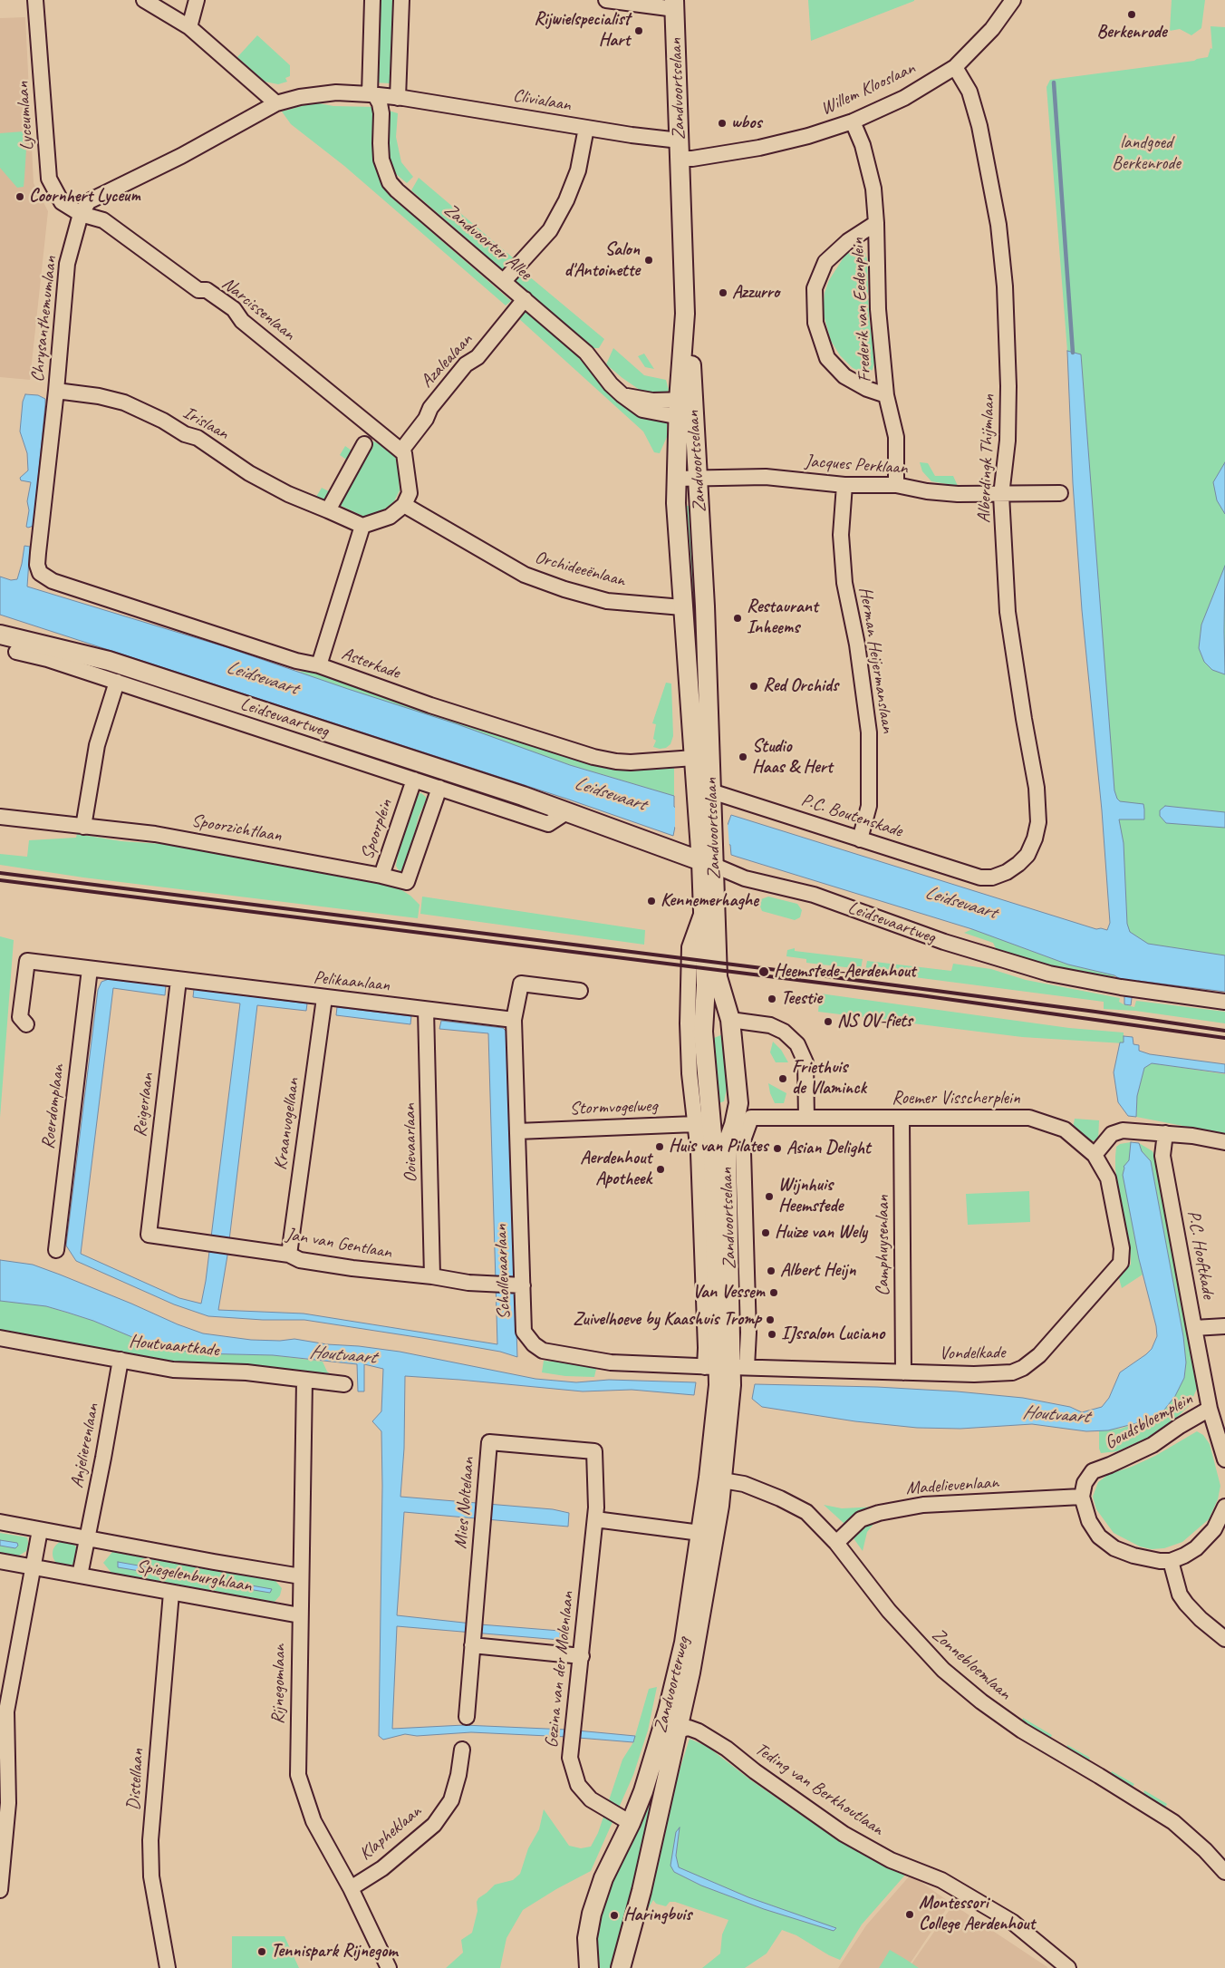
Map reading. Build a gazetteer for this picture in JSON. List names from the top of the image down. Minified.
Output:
{"streets":{"main road":["Zandvoortselaan","Leidsevaartweg","Zandvoorterweg"],"street":["Willem Klooslaan","Clivialaan","Lyceumlaan","Zandvoorter Allee","Narcissenlaan","Frederik van Eedenplein","Chrysanthemumlaan","Azalealaan","Irislaan","Alberdingk Thijmlaan","Jacques Perklaan","Orchideeënlaan","Herman Heijermanslaan","Asterkade","P.C. Boutenskade","Spoorzichtlaan","Spoorplein","Pelikaanlaan","Roemer Visscherplein","Reigerlaan","Roerdomplaan","Stormvogelweg","Kraanvogellaan","Ooievaarlaan","Jan van Gentlaan","Camphuysenlaan","P.C. Hooftkade","Schollevaarlaan","Houtvaartkade","Vondelkade","Goudsbloemplein","Anjelierenlaan","Madelievenlaan","Mies Noltelaan","Spiegelenburghlaan","Zonnebloemlaan","Gezina van der Molenlaan","Rijnegomlaan","Distellaan","Teding van Berkhoutlaan","Klapheklaan"]},"crossings":[["Zandvoortselaan","Willem Klooslaan"],["Zandvoortselaan","Clivialaan"],["Zandvoortselaan","Zandvoorter Allee"],["Zandvoortselaan","Jacques Perklaan"],["Zandvoortselaan","Orchideeënlaan"],["Zandvoortselaan","Asterkade"],["Zandvoortselaan","Leidsevaartweg"],["Zandvoortselaan","P.C. Boutenskade"],["Zandvoortselaan","Roemer Visscherplein"],["Zandvoortselaan","Stormvogelweg"],["Zandvoortselaan","Schollevaarlaan"],["Zandvoortselaan","Vondelkade"],["Zandvoortselaan","Zandvoorterweg"],["Willem Klooslaan","Frederik van Eedenplein"],["Willem Klooslaan","Alberdingk Thijmlaan"],["Lyceumlaan","Narcissenlaan"],["Lyceumlaan","Chrysanthemumlaan"],["Zandvoorter Allee","Azalealaan"],["Narcissenlaan","Chrysanthemumlaan"],["Narcissenlaan","Azalealaan"],["Frederik van Eedenplein","Jacques Perklaan"],["Chrysanthemumlaan","Irislaan"],["Chrysanthemumlaan","Asterkade"],["Alberdingk Thijmlaan","Jacques Perklaan"],["Alberdingk Thijmlaan","P.C. Boutenskade"],["Jacques Perklaan","Herman Heijermanslaan"],["Herman Heijermanslaan","P.C. Boutenskade"],["Leidsevaartweg","Spoorplein"],["Spoorzichtlaan","Spoorplein"],["Pelikaanlaan","Reigerlaan"],["Pelikaanlaan","Roerdomplaan"],["Pelikaanlaan","Kraanvogellaan"],["Pelikaanlaan","Ooievaarlaan"],["Pelikaanlaan","Schollevaarlaan"],["Roemer Visscherplein","Camphuysenlaan"],["Roemer Visscherplein","Vondelkade"],["Reigerlaan","Jan van Gentlaan"],["Stormvogelweg","Schollevaarlaan"],["Kraanvogellaan","Jan van Gentlaan"],["Ooievaarlaan","Jan van Gentlaan"],["Jan van Gentlaan","Schollevaarlaan"],["Camphuysenlaan","Vondelkade"],["P.C. Hooftkade","Goudsbloemplein"],["Schollevaarlaan","Vondelkade"],["Houtvaartkade","Anjelierenlaan"],["Houtvaartkade","Rijnegomlaan"],["Goudsbloemplein","Madelievenlaan"],["Anjelierenlaan","Spiegelenburghlaan"],["Madelievenlaan","Zonnebloemlaan"],["Mies Noltelaan","Gezina van der Molenlaan"],["Spiegelenburghlaan","Rijnegomlaan"],["Spiegelenburghlaan","Distellaan"],["Zonnebloemlaan","Zandvoorterweg"],["Gezina van der Molenlaan","Zandvoorterweg"],["Rijnegomlaan","Klapheklaan"],["Zandvoorterweg","Teding van Berkhoutlaan"]],"water":["Leidsevaart","Houtvaart"],"parks":["landgoed Berkenrode"],"places":["Berkenrode","Rijwielspecialist Hart","wbos","Coornhert Lyceum","Salon d'Antoinette","Azzurro","Restaurant Inheems","Red Orchids","Studio Haas & Hert","Kennemerhaghe","Heemstede-Aerdenhout","Teestie","NS OV-fiets","Friethuis de Vlaminck","Huis van Pilates","Asian Delight","Aerdenhout Apotheek","Wijnhuis Heemstede","Huize van Wely","Albert Heijn","Van Vessem","Zuivelhoeve by Kaashuis Tromp","IJssalon Luciano","Montessori College Aerdenhout","Haringbuis","Tennispark Rijnegom"]}
